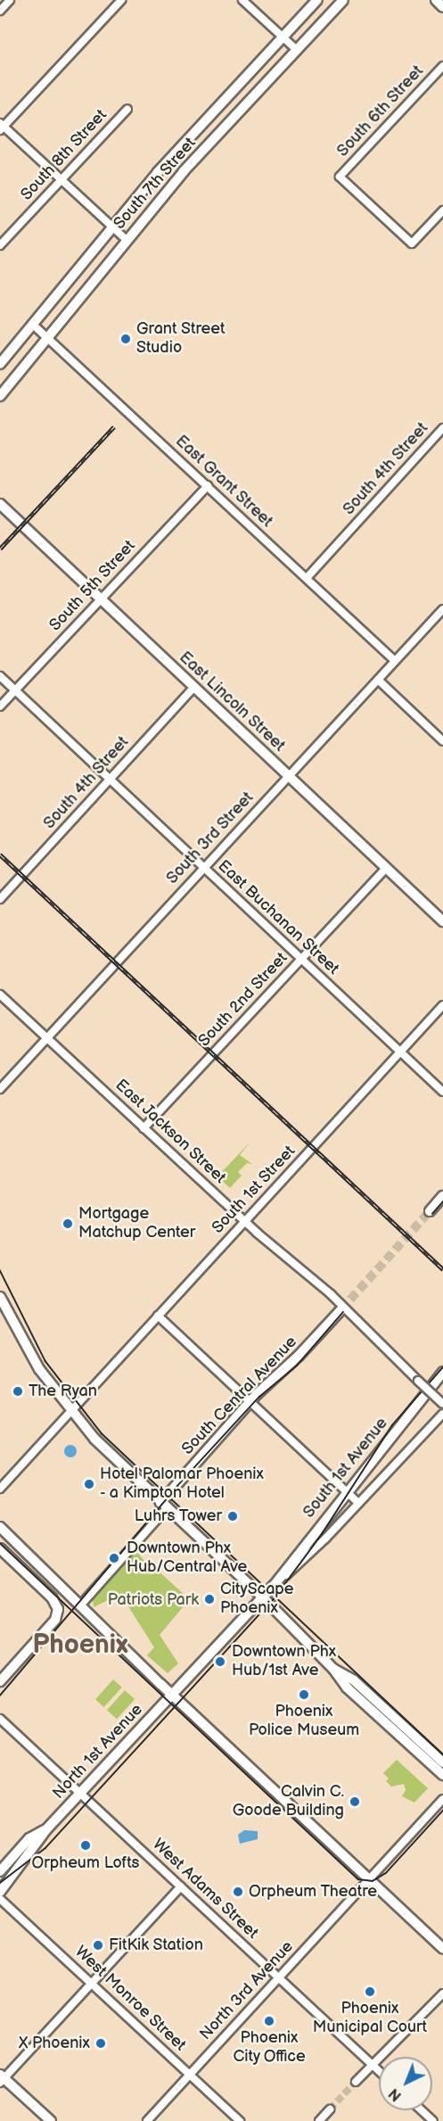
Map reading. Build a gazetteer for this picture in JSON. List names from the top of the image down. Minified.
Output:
{"streets":{"main road":["South 7th Street","East Lincoln Street","South Central Avenue","South 1st Avenue","North 1st Avenue"],"street":["South 6th Street","South 8th Street","South 4th Street","East Grant Street","South 5th Street","South 3rd Street","East Buchanan Street","South 2nd Street","East Jackson Street","South 1st Street","West Adams Street","North 3rd Avenue","West Monroe Street"]},"crossings":[["South 7th Street","East Grant Street"],["South 4th Street","East Grant Street"],["South 4th Street","East Lincoln Street"],["South 4th Street","East Buchanan Street"],["East Grant Street","South 5th Street"],["East Grant Street","South 3rd Street"],["South 5th Street","East Lincoln Street"],["South 5th Street","East Buchanan Street"],["East Lincoln Street","South 3rd Street"],["East Lincoln Street","South 2nd Street"],["South 3rd Street","East Buchanan Street"],["South 3rd Street","East Jackson Street"],["East Buchanan Street","South 2nd Street"],["East Buchanan Street","South 1st Street"],["South 2nd Street","East Jackson Street"],["East Jackson Street","South 1st Street"],["East Jackson Street","South Central Avenue"],["South 1st Avenue","North 1st Avenue"],["North 1st Avenue","West Adams Street"],["West Adams Street","North 3rd Avenue"],["North 3rd Avenue","West Monroe Street"]],"districts":["Phoenix"],"parks":["Patriots Park"],"places":["Grant Street Studio","Mortgage Matchup Center","The Ryan","Hotel Palomar Phoenix - a Kimpton Hotel","Luhrs Tower","Downtown Phx Hub/Central Ave","CityScape Phoenix","Downtown Phx Hub/1st Ave","Phoenix Police Museum","Calvin C. Goode Building","Orpheum Lofts","Orpheum Theatre","FitKik Station","Phoenix Municipal Court","Phoenix City Office","X Phoenix"],"north":"bottom left"}
